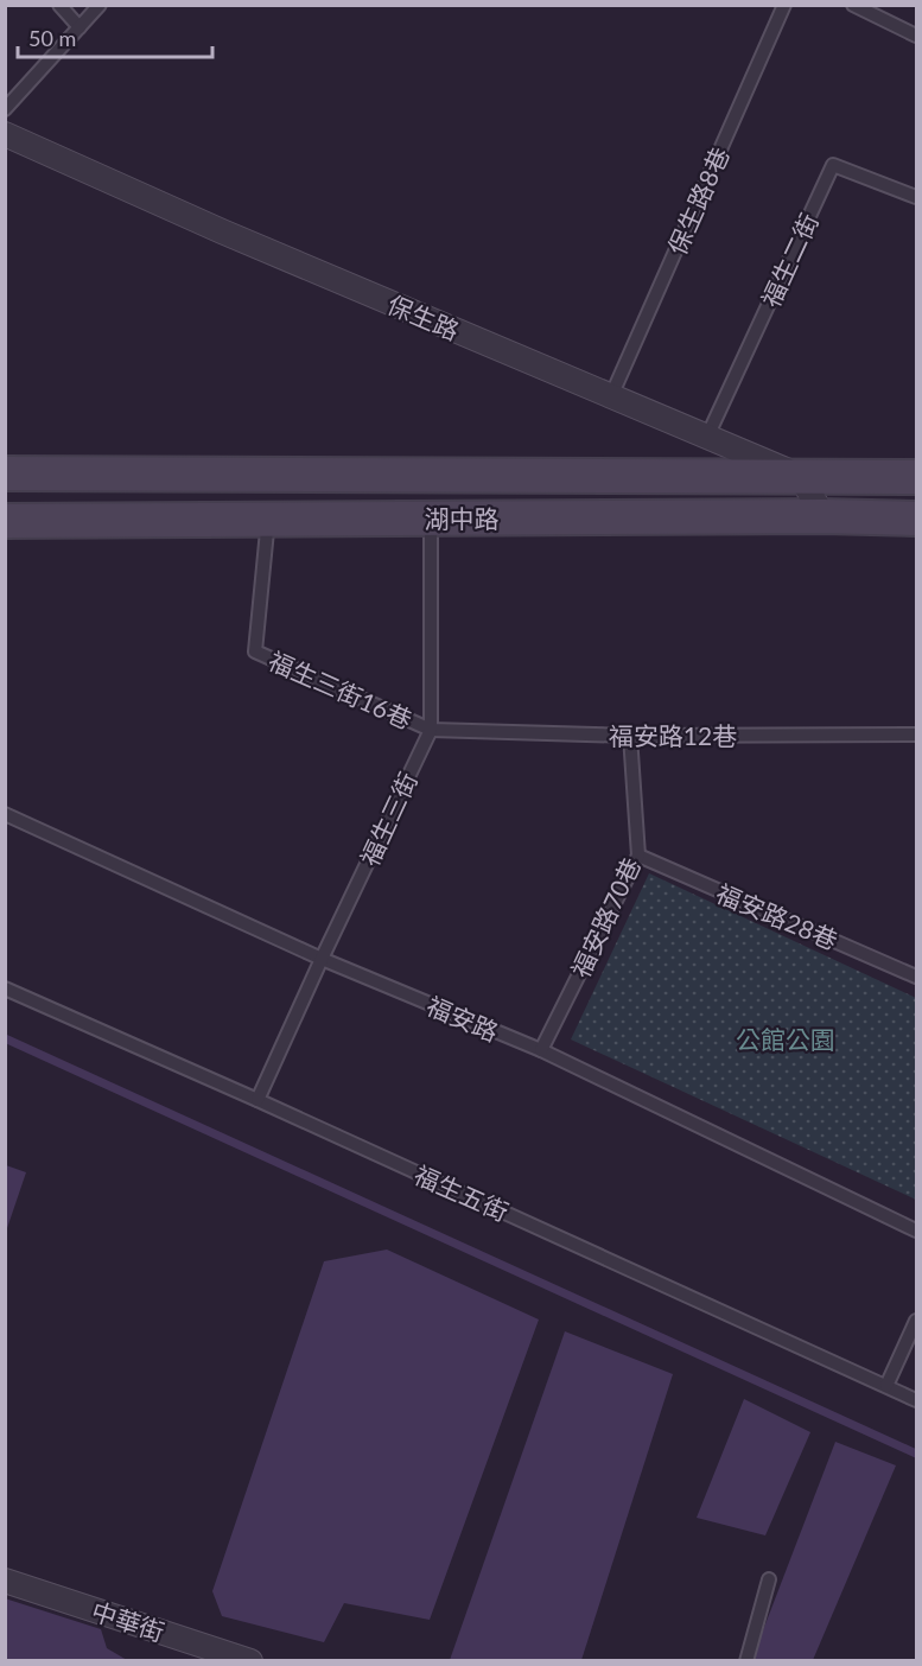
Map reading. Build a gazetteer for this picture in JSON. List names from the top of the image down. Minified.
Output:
{"streets":{"street":["保生路","湖中路","中華街"],"lane":["保生路8巷","福生二街","福生三街16巷","福安路12巷","福生三街","福安路28巷","福安路70巷","福安路","福生五街"]},"crossings":[["保生路8巷","保生路"],["福生二街","保生路"],["保生路","湖中路"],["湖中路","福生三街16巷"],["湖中路","福生三街"],["福生三街16巷","福安路12巷"],["福生三街16巷","福生三街"],["福安路12巷","福生三街"],["福安路12巷","福安路70巷"],["福生三街","福安路"],["福生三街","福生五街"],["福安路28巷","福安路70巷"],["福安路70巷","福安路"]],"parks":["公館公園"],"scale_bar":"50 m"}
